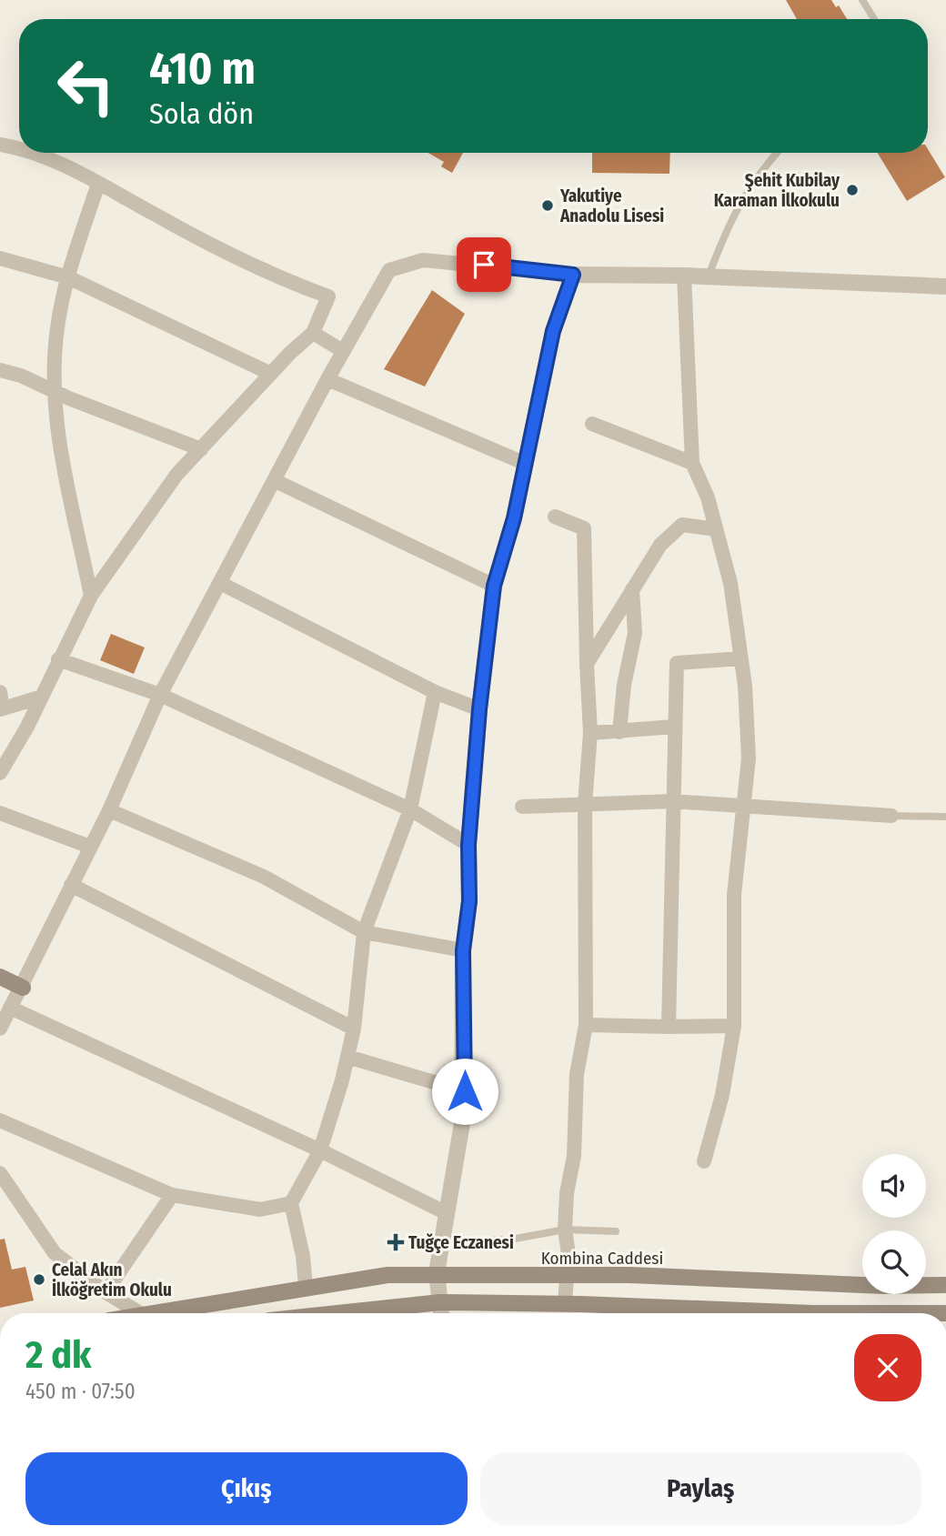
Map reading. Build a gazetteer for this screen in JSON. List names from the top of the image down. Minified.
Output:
{"streets":{"main road":["Kombina Caddesi"]},"places":{"other":["Şehit Kubilay Karaman İlkokulu","Yakutiye Anadolu Lisesi","Celal Akın İlköğretim Okulu"],"health":["Tuğçe Eczanesi"]},"page":{"turn":["410 m","Sola dön"],"heading":["2 dk","450 m · 07:50"],"buttons":["Çıkış","Paylaş"]}}
